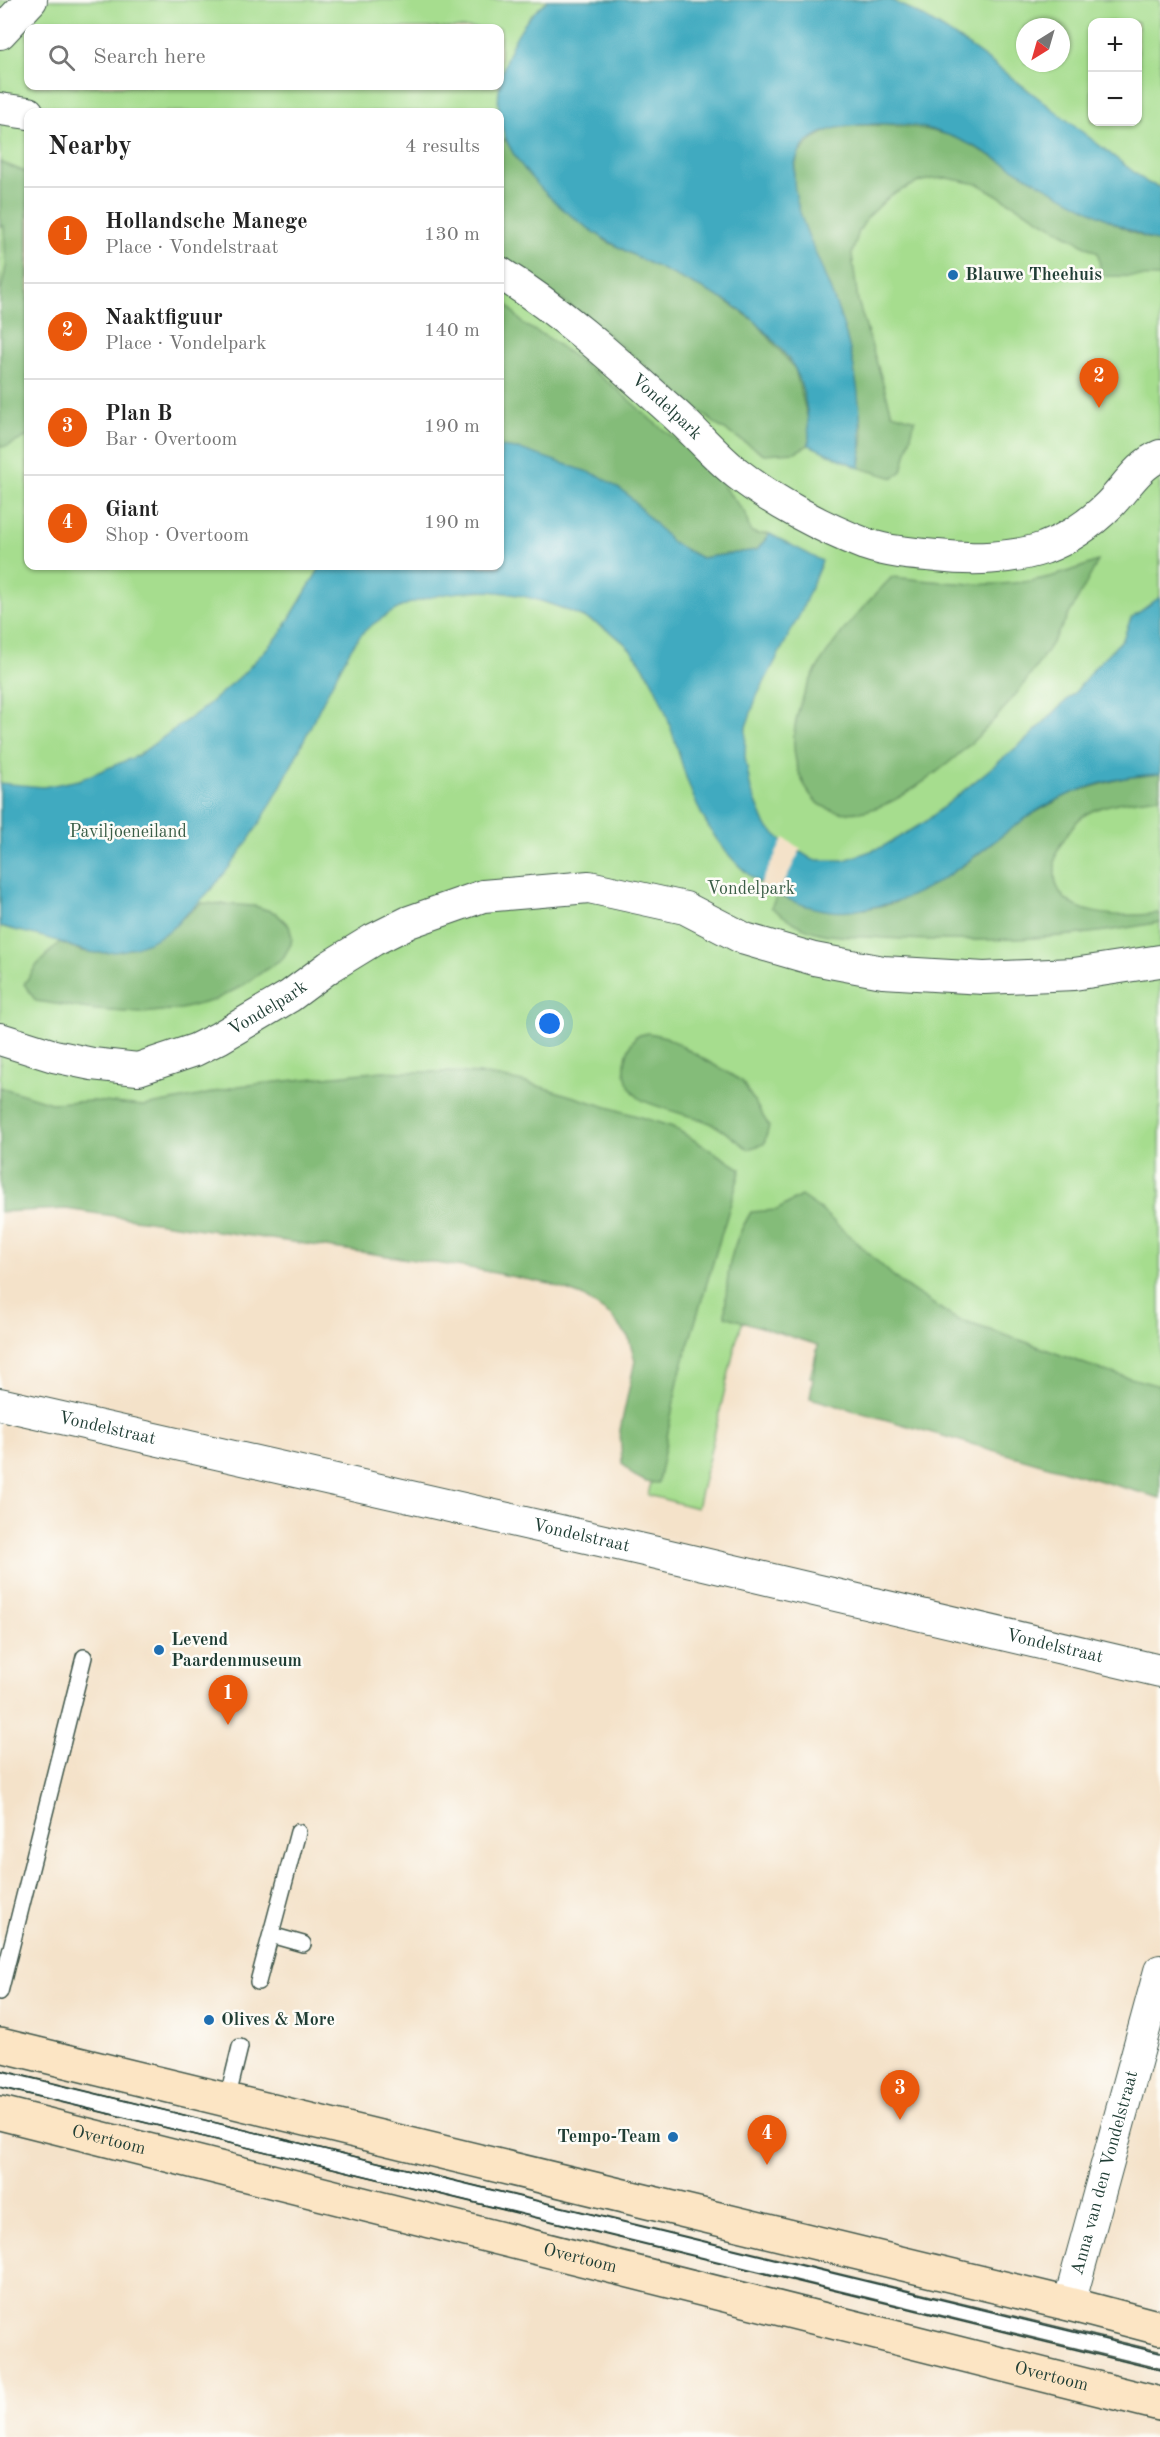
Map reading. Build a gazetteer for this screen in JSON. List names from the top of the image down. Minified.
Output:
{"streets":{"main road":["Overtoom"],"street":["Vondelpark","Vondelstraat","Anna van den Vondelstraat"]},"parks":["Paviljoeneiland","Vondelpark"],"places":["Blauwe Theehuis","Levend Paardenmuseum","Olives & More","Tempo-Team"],"north":"bottom left","page":{"map_buttons":["+","−"],"search":"Search here","heading":["Nearby","4 results"],"list":[{"mark":"1","name":"Hollandsche Manege","note":"Place · Vondelstraat","value":"130 m"},{"mark":"2","name":"Naaktfiguur","note":"Place · Vondelpark","value":"140 m"},{"mark":"3","name":"Plan B","note":"Bar · Overtoom","value":"190 m"},{"mark":"4","name":"Giant","note":"Shop · Overtoom","value":"190 m"}],"pins":["2","1","3","4"]}}
